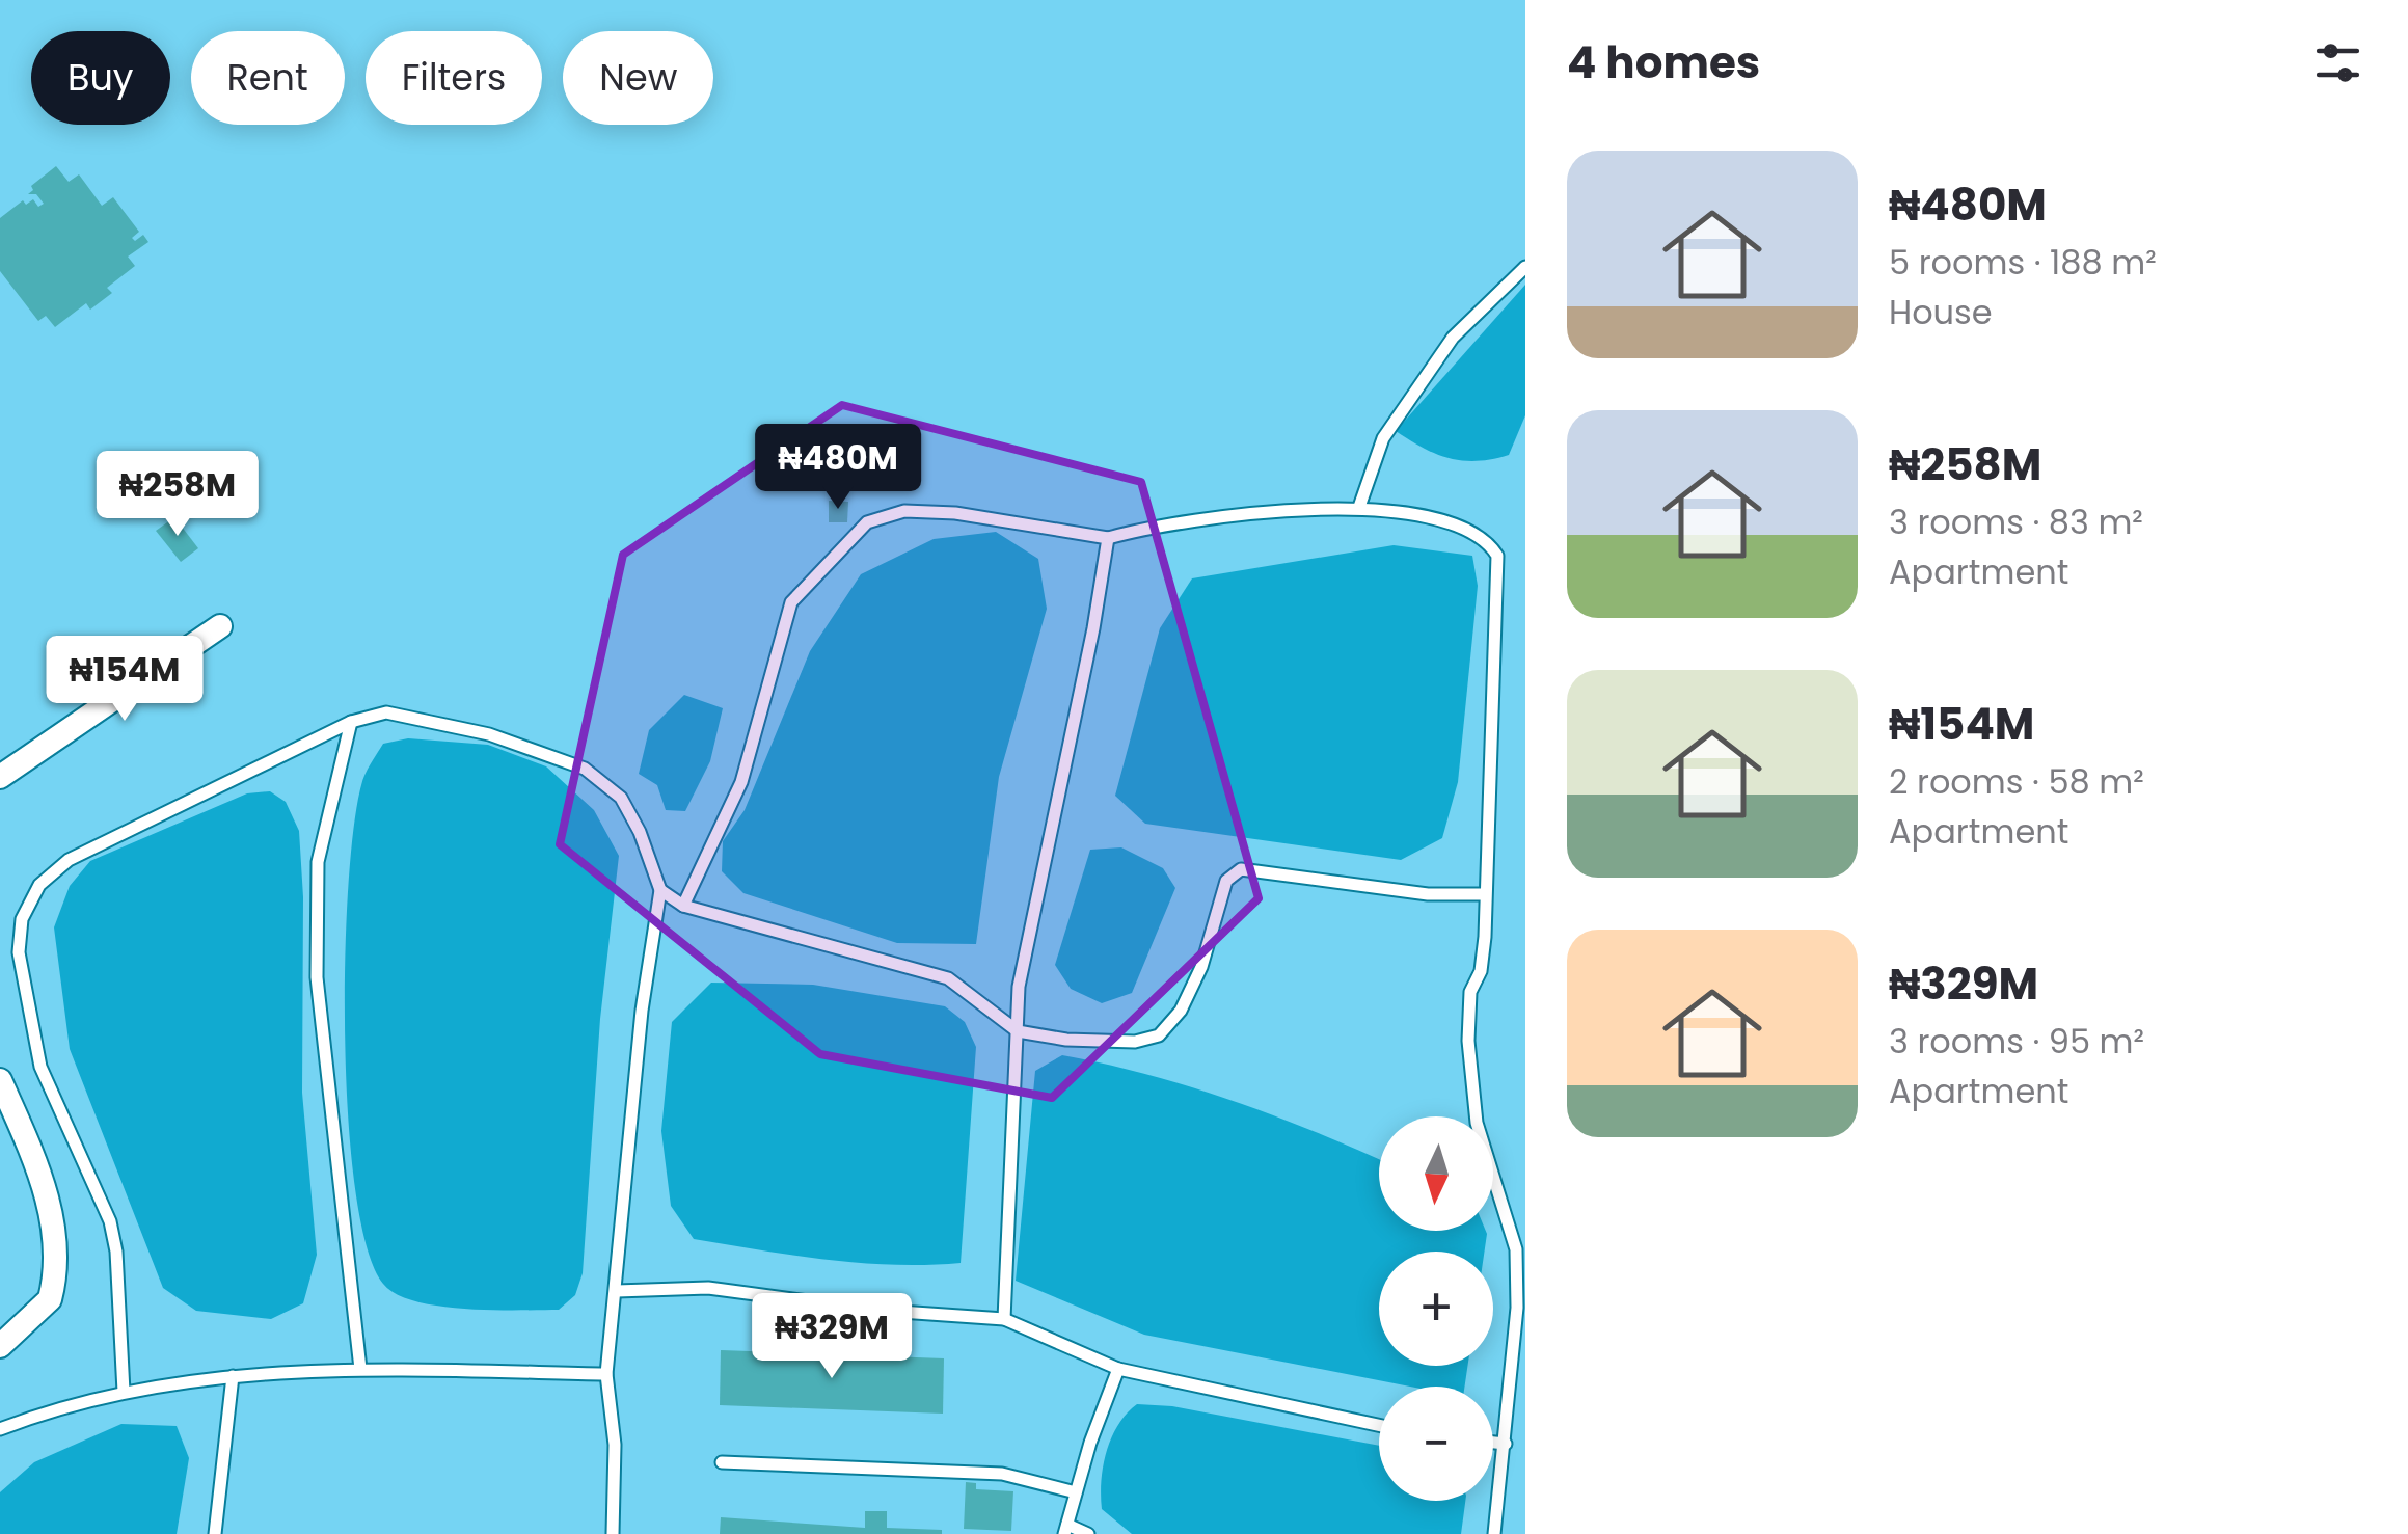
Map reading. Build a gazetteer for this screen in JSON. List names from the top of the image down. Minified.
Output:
{"north":"bottom","page":{"heading":"4 homes","chip":["Buy","Rent","Filters","New"],"list":[{"name":"₦480M","note":"5 rooms · 188 m² · House"},{"name":"₦258M","note":"3 rooms · 83 m² · Apartment"},{"name":"₦154M","note":"2 rooms · 58 m² · Apartment"},{"name":"₦329M","note":"3 rooms · 95 m² · Apartment"}],"price":["₦480M","₦258M","₦154M","₦329M"],"map_buttons":["+","−"]}}
